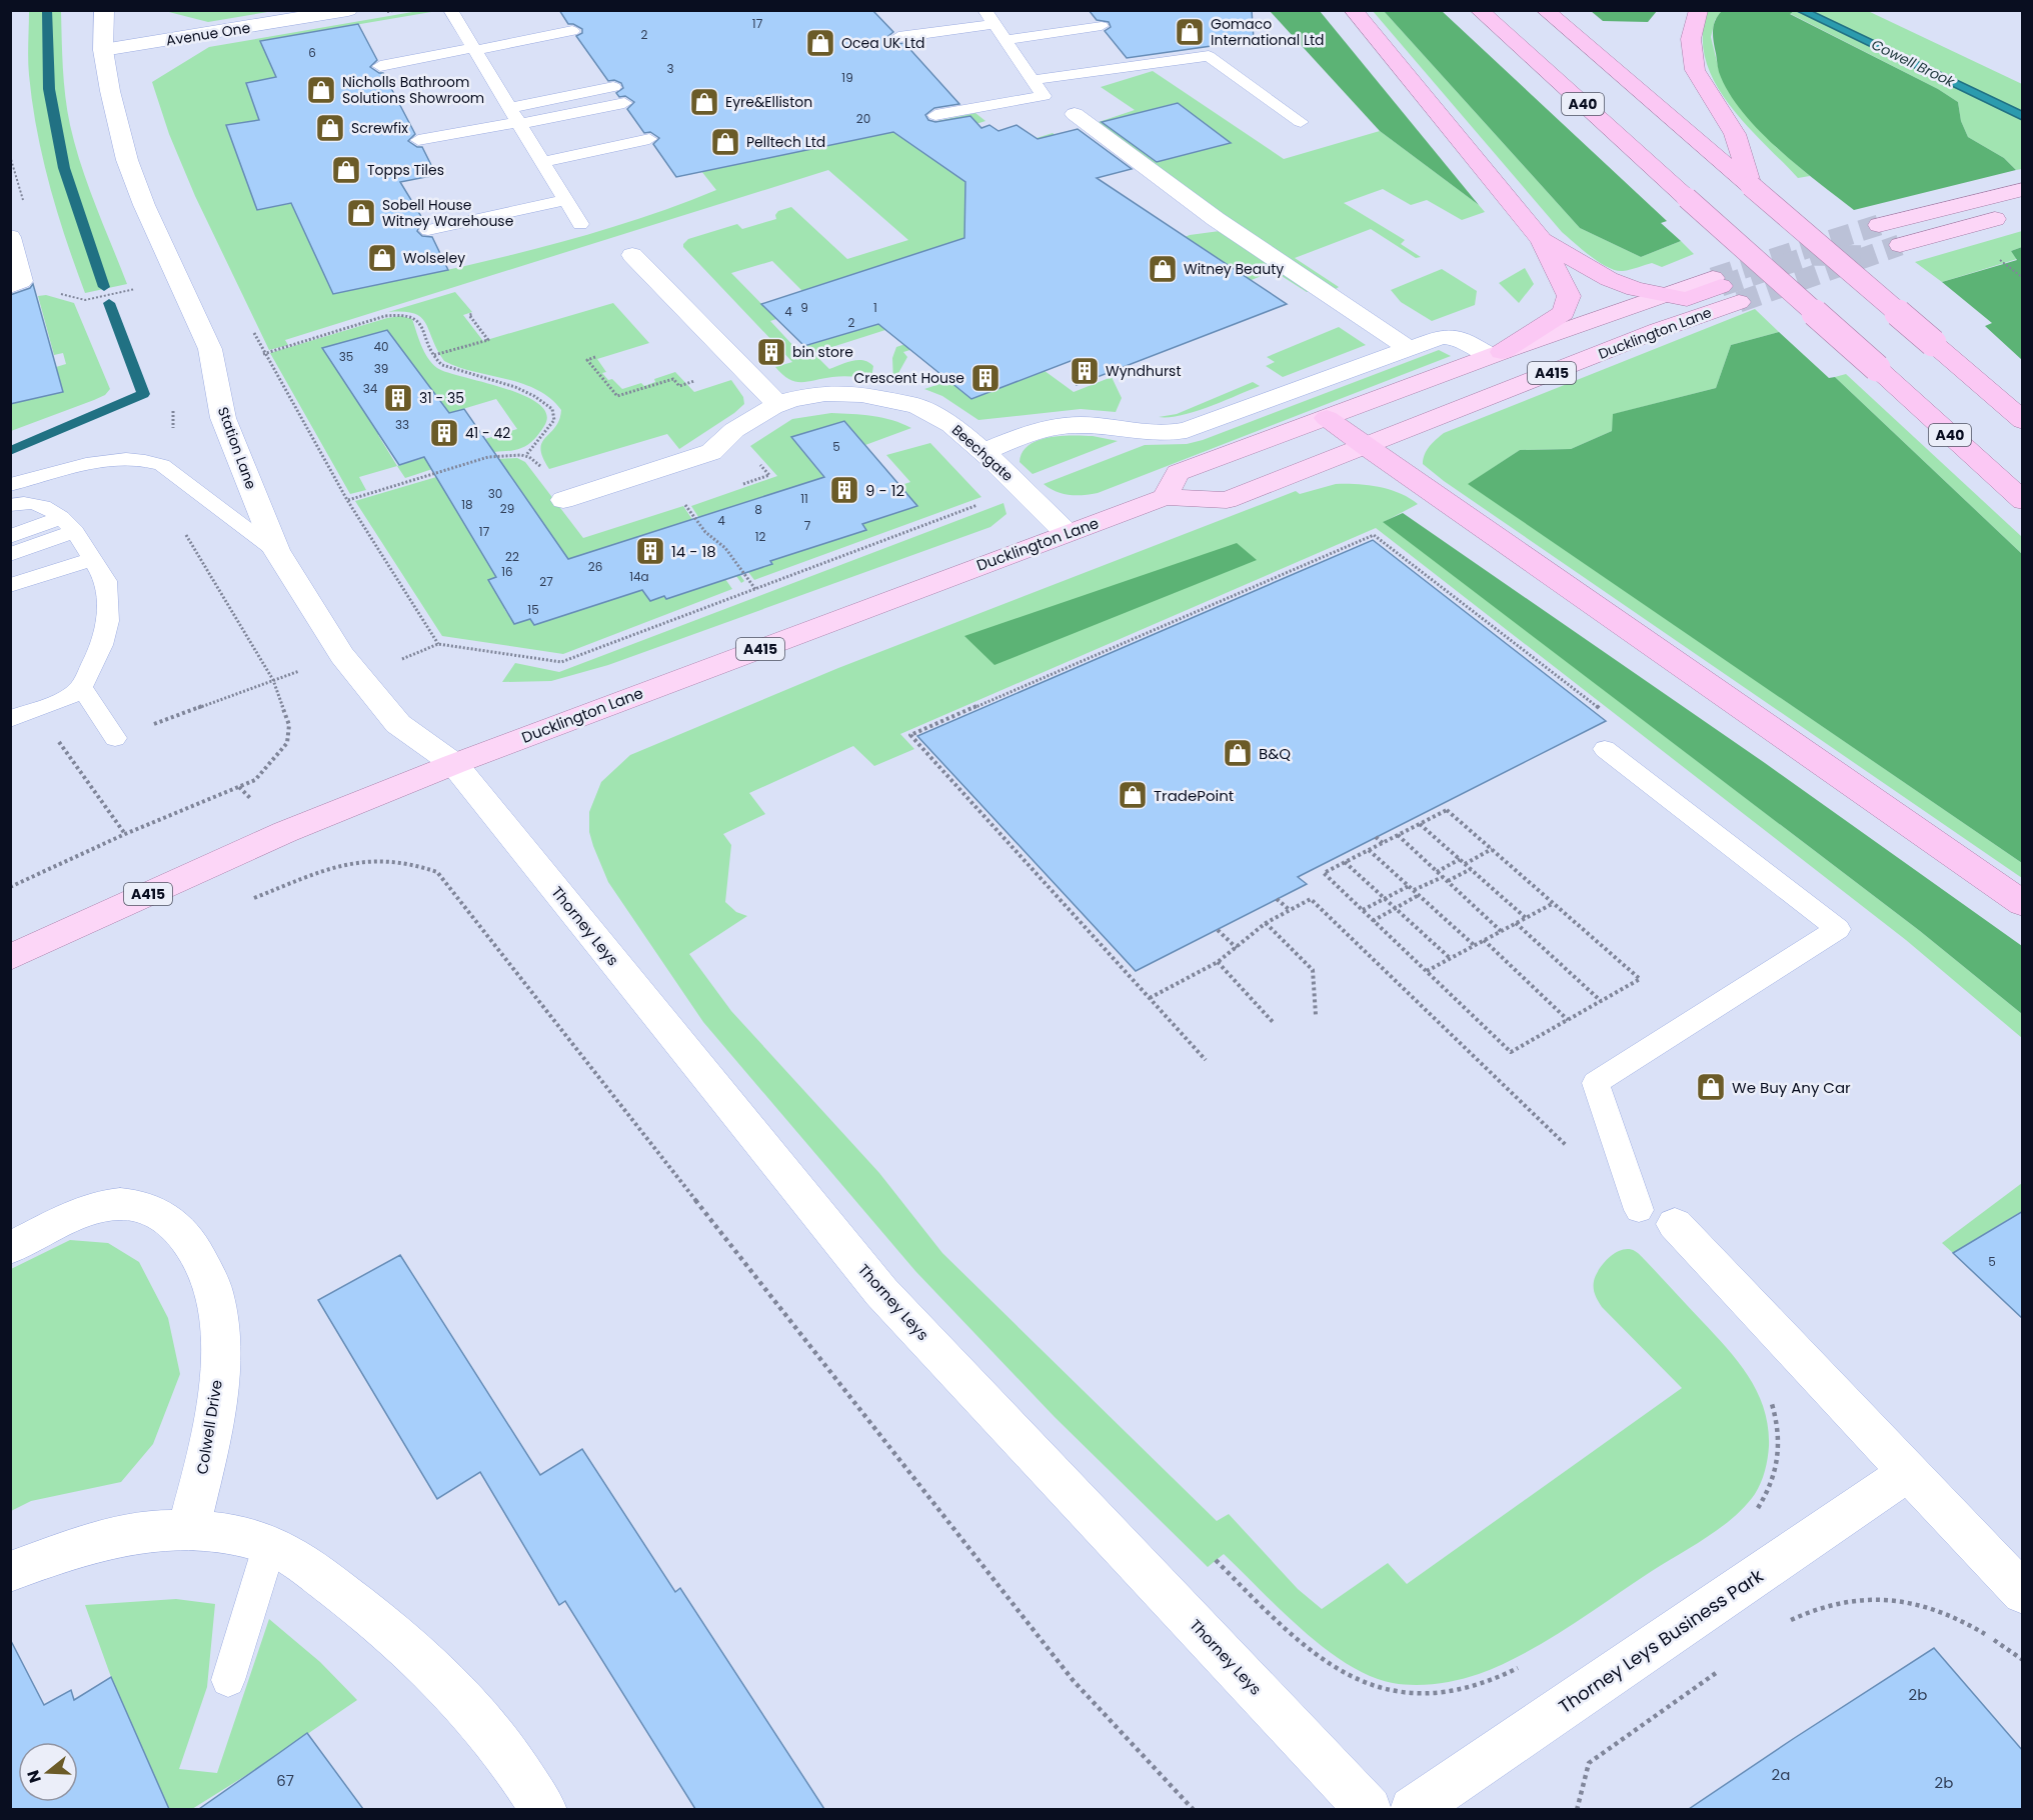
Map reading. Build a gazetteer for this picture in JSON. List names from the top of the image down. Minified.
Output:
{"streets":{"highway":["A40"],"main road":["Ducklington Lane","A415"],"street":["Avenue One","Station Lane","Beechgate","Thorney Leys","Colwell Drive","Thorney Leys Business Park"]},"crossings":[["Avenue One","Station Lane"],["Ducklington Lane","Station Lane"],["Ducklington Lane","Beechgate"],["Ducklington Lane","Thorney Leys"],["Station Lane","Thorney Leys"]],"water":["Cowell Brook"],"places":{"shop":["Gomaco International Ltd","Ocea UK Ltd","Nicholls Bathroom Solutions Showroom","Eyre&Elliston","Screwfix","Pelltech Ltd","Topps Tiles","Sobell House Witney Warehouse","Wolseley","Witney Beauty","B&Q","TradePoint","We Buy Any Car"],"building":["bin store","Wyndhurst","Crescent House","31 - 35","41 - 42","9 - 12","14 - 18"]},"house_numbers":["17","2","6","3","19","20","9","1","4","2","40","35","39","34","33","5","30","11","18","29","8","4","7","17","12","22","26","16","14a","27","15","5","2b","2a","67","2b"],"north":"left"}
